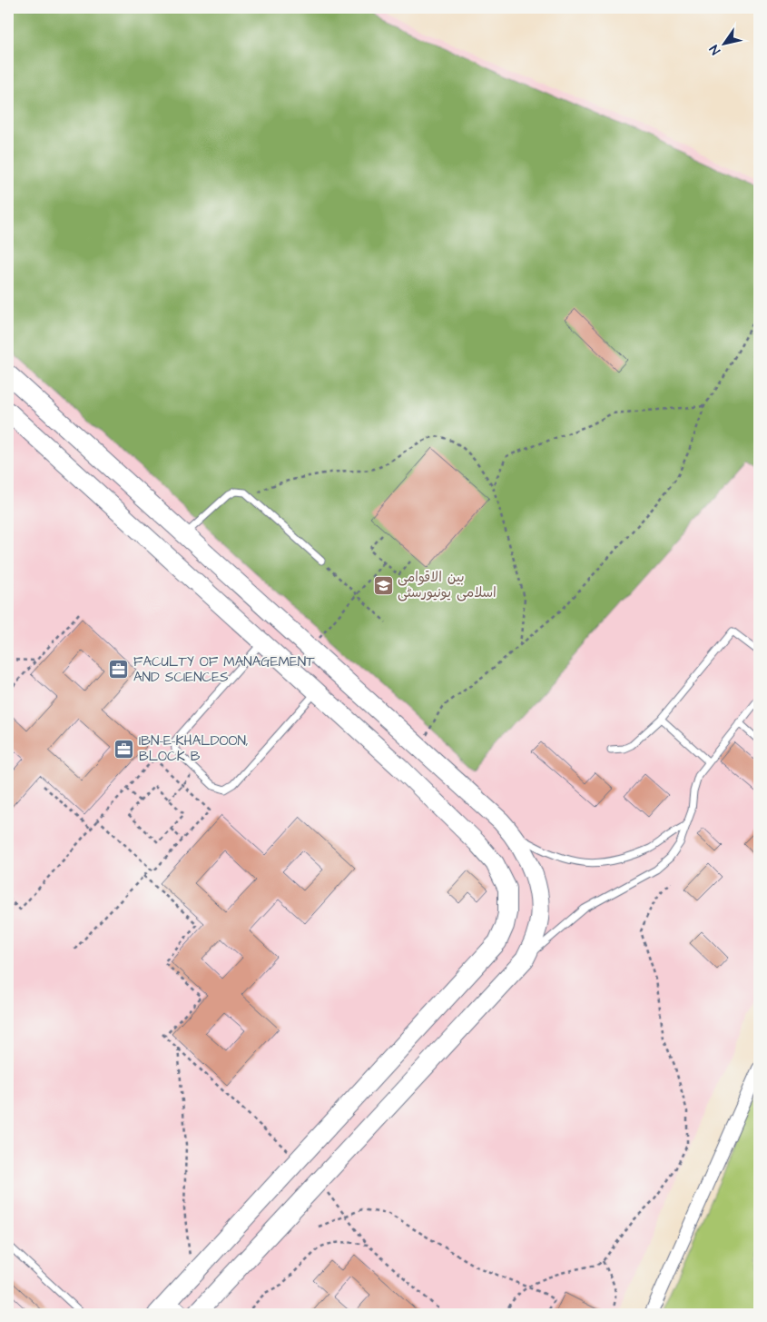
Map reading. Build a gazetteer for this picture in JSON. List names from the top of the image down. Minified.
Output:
{"places":{"school or university":["بین الاقوامی اسلامی یونیورسٹی"],"office":["FACULTY OF MANAGEMENT AND SCIENCES","IBN-E-KHALDOON, BLOCK B"]},"north":"bottom left"}
